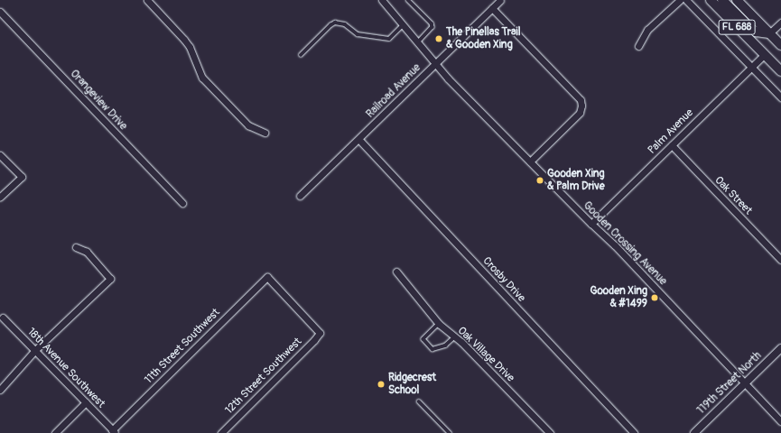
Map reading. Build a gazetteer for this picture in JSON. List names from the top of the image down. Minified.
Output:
{"streets":{"main road":["FL 688"],"street":["Railroad Avenue","Orangeview Drive","Palm Avenue","Oak Street","Gooden Crossing Avenue","Crosby Drive","11th Street Southwest","Oak Village Drive","18th Avenue Southwest","12th Street Southwest","119th Street North"]},"crossings":[["FL 688","Palm Avenue"],["Railroad Avenue","Gooden Crossing Avenue"],["Railroad Avenue","Crosby Drive"],["Palm Avenue","Oak Street"],["Palm Avenue","Gooden Crossing Avenue"],["Gooden Crossing Avenue","119th Street North"],["11th Street Southwest","18th Avenue Southwest"],["11th Street Southwest","12th Street Southwest"]],"places":["The Pinellas Trail & Gooden Xing","Gooden Xing & Palm Drive","Gooden Xing & #1499","Ridgecrest School"]}
